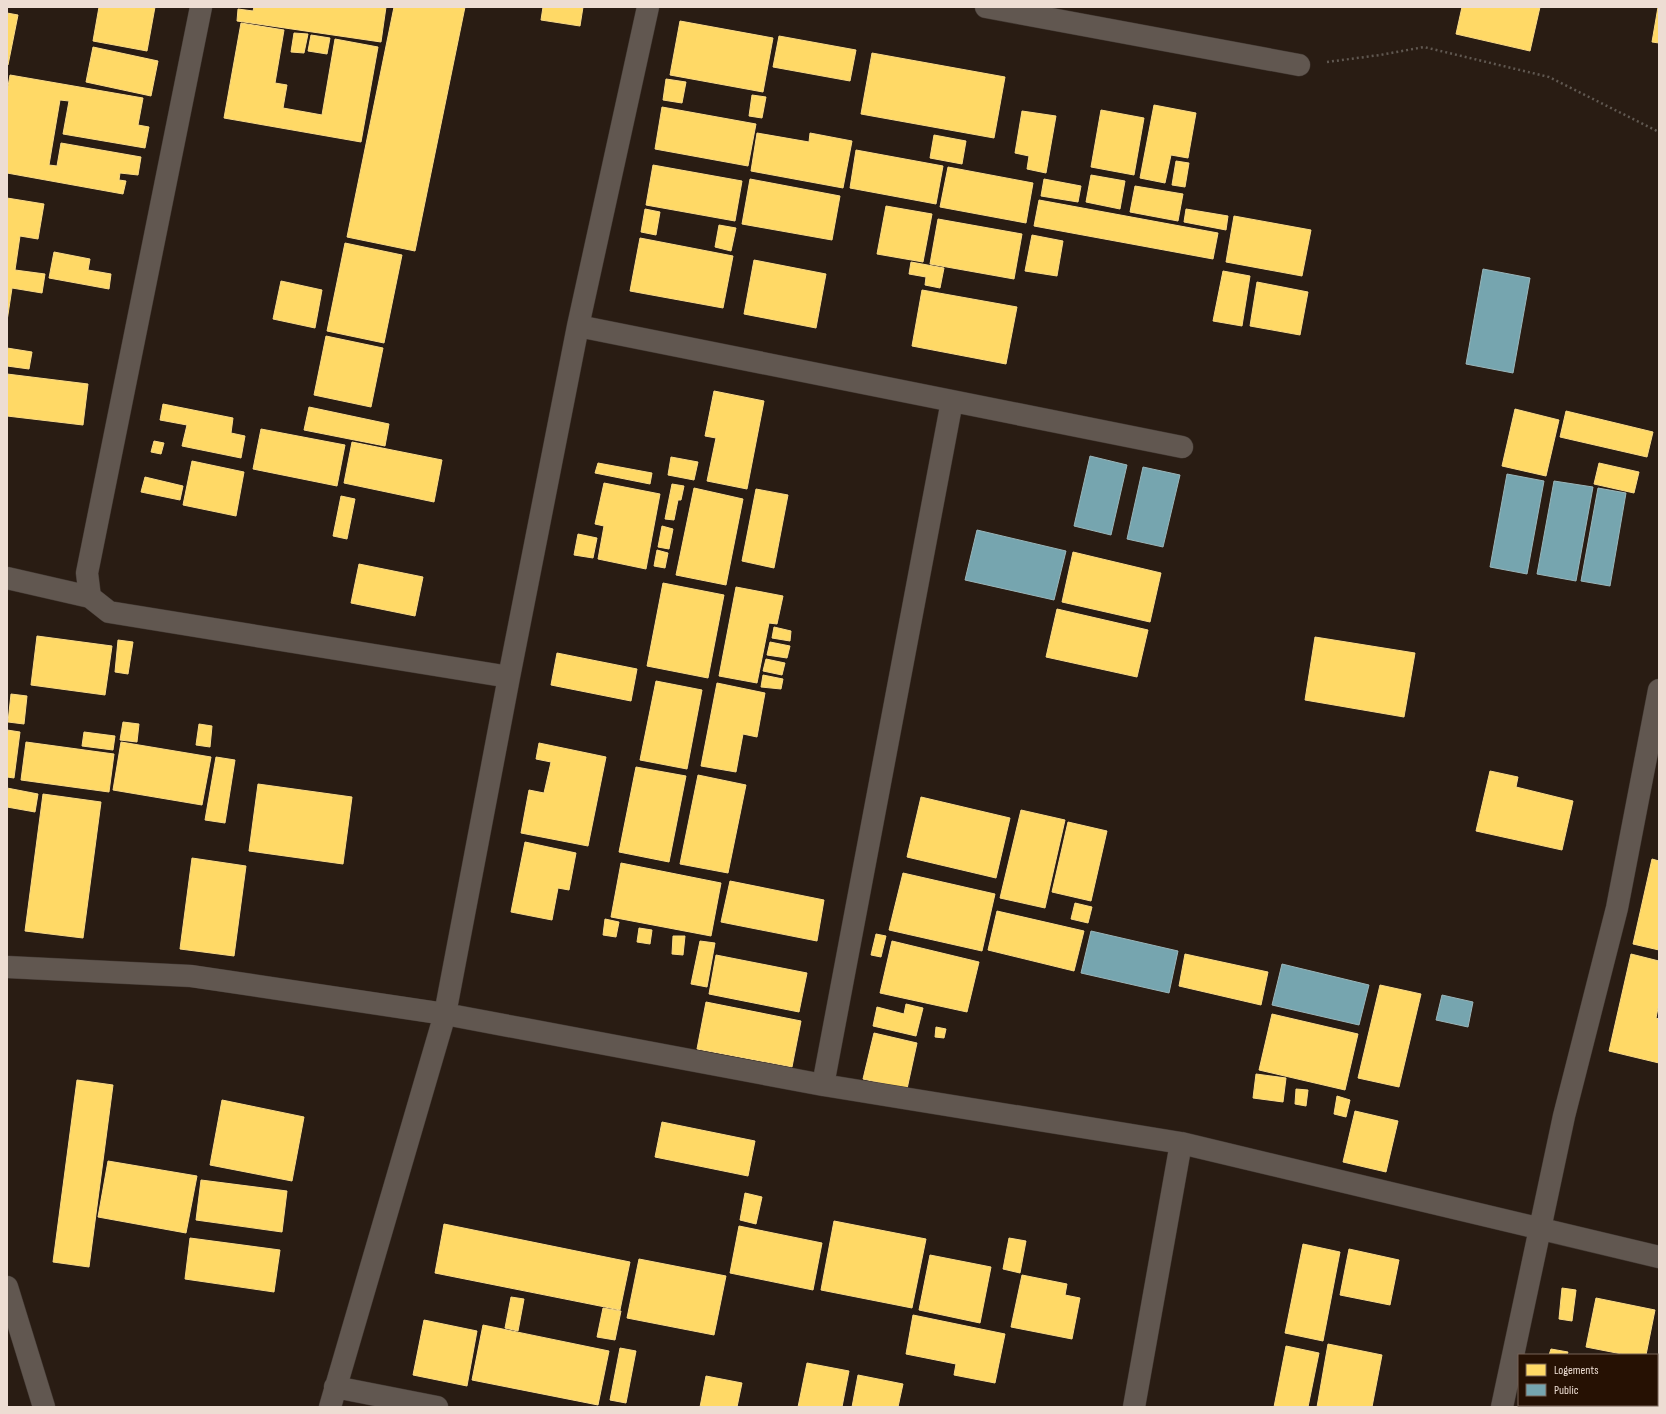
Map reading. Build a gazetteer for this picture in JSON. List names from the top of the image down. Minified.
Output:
{"legend":["Logements","Public"]}
